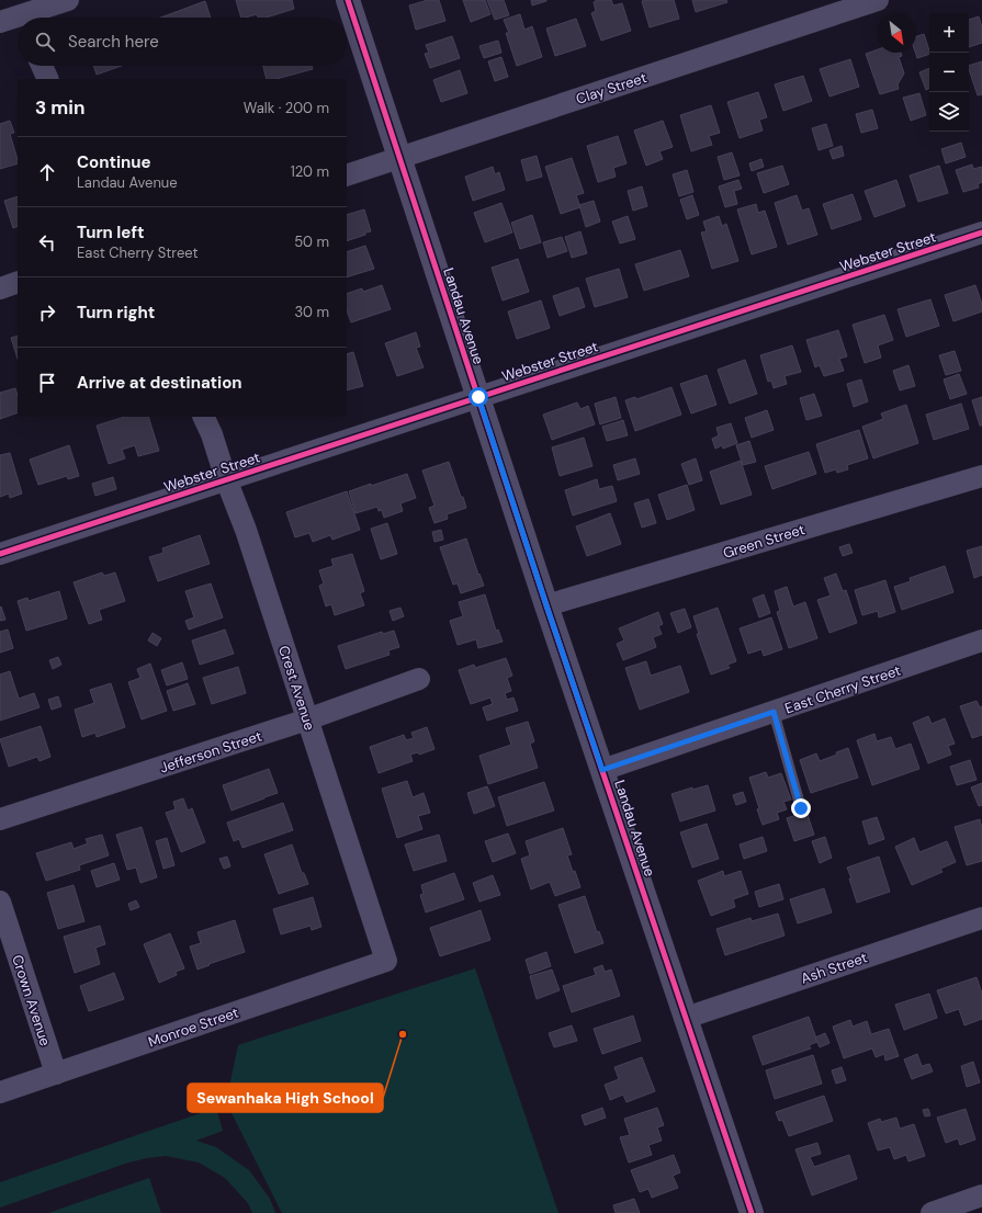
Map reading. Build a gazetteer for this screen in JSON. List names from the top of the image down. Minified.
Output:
{"streets":{"street":["Clay Street","Webster Street","Landau Avenue","Green Street","Crest Avenue","East Cherry Street","Jefferson Street","Ash Street","Crown Avenue","Monroe Street"]},"crossings":[["Clay Street","Landau Avenue"],["Webster Street","Landau Avenue"],["Webster Street","Crest Avenue"],["Landau Avenue","Green Street"],["Landau Avenue","East Cherry Street"],["Landau Avenue","Ash Street"],["Crest Avenue","Jefferson Street"],["Crest Avenue","Monroe Street"],["Crown Avenue","Monroe Street"]],"places":["Sewanhaka High School"],"north":"bottom right","page":{"map_buttons":["+","−"],"search":"Search here","heading":["3 min","Walk · 200 m"],"list":[["Continue","Landau Avenue","120 m"],["Turn left","East Cherry Street","50 m"],["Turn right","30 m"],"Arrive at destination"]}}
